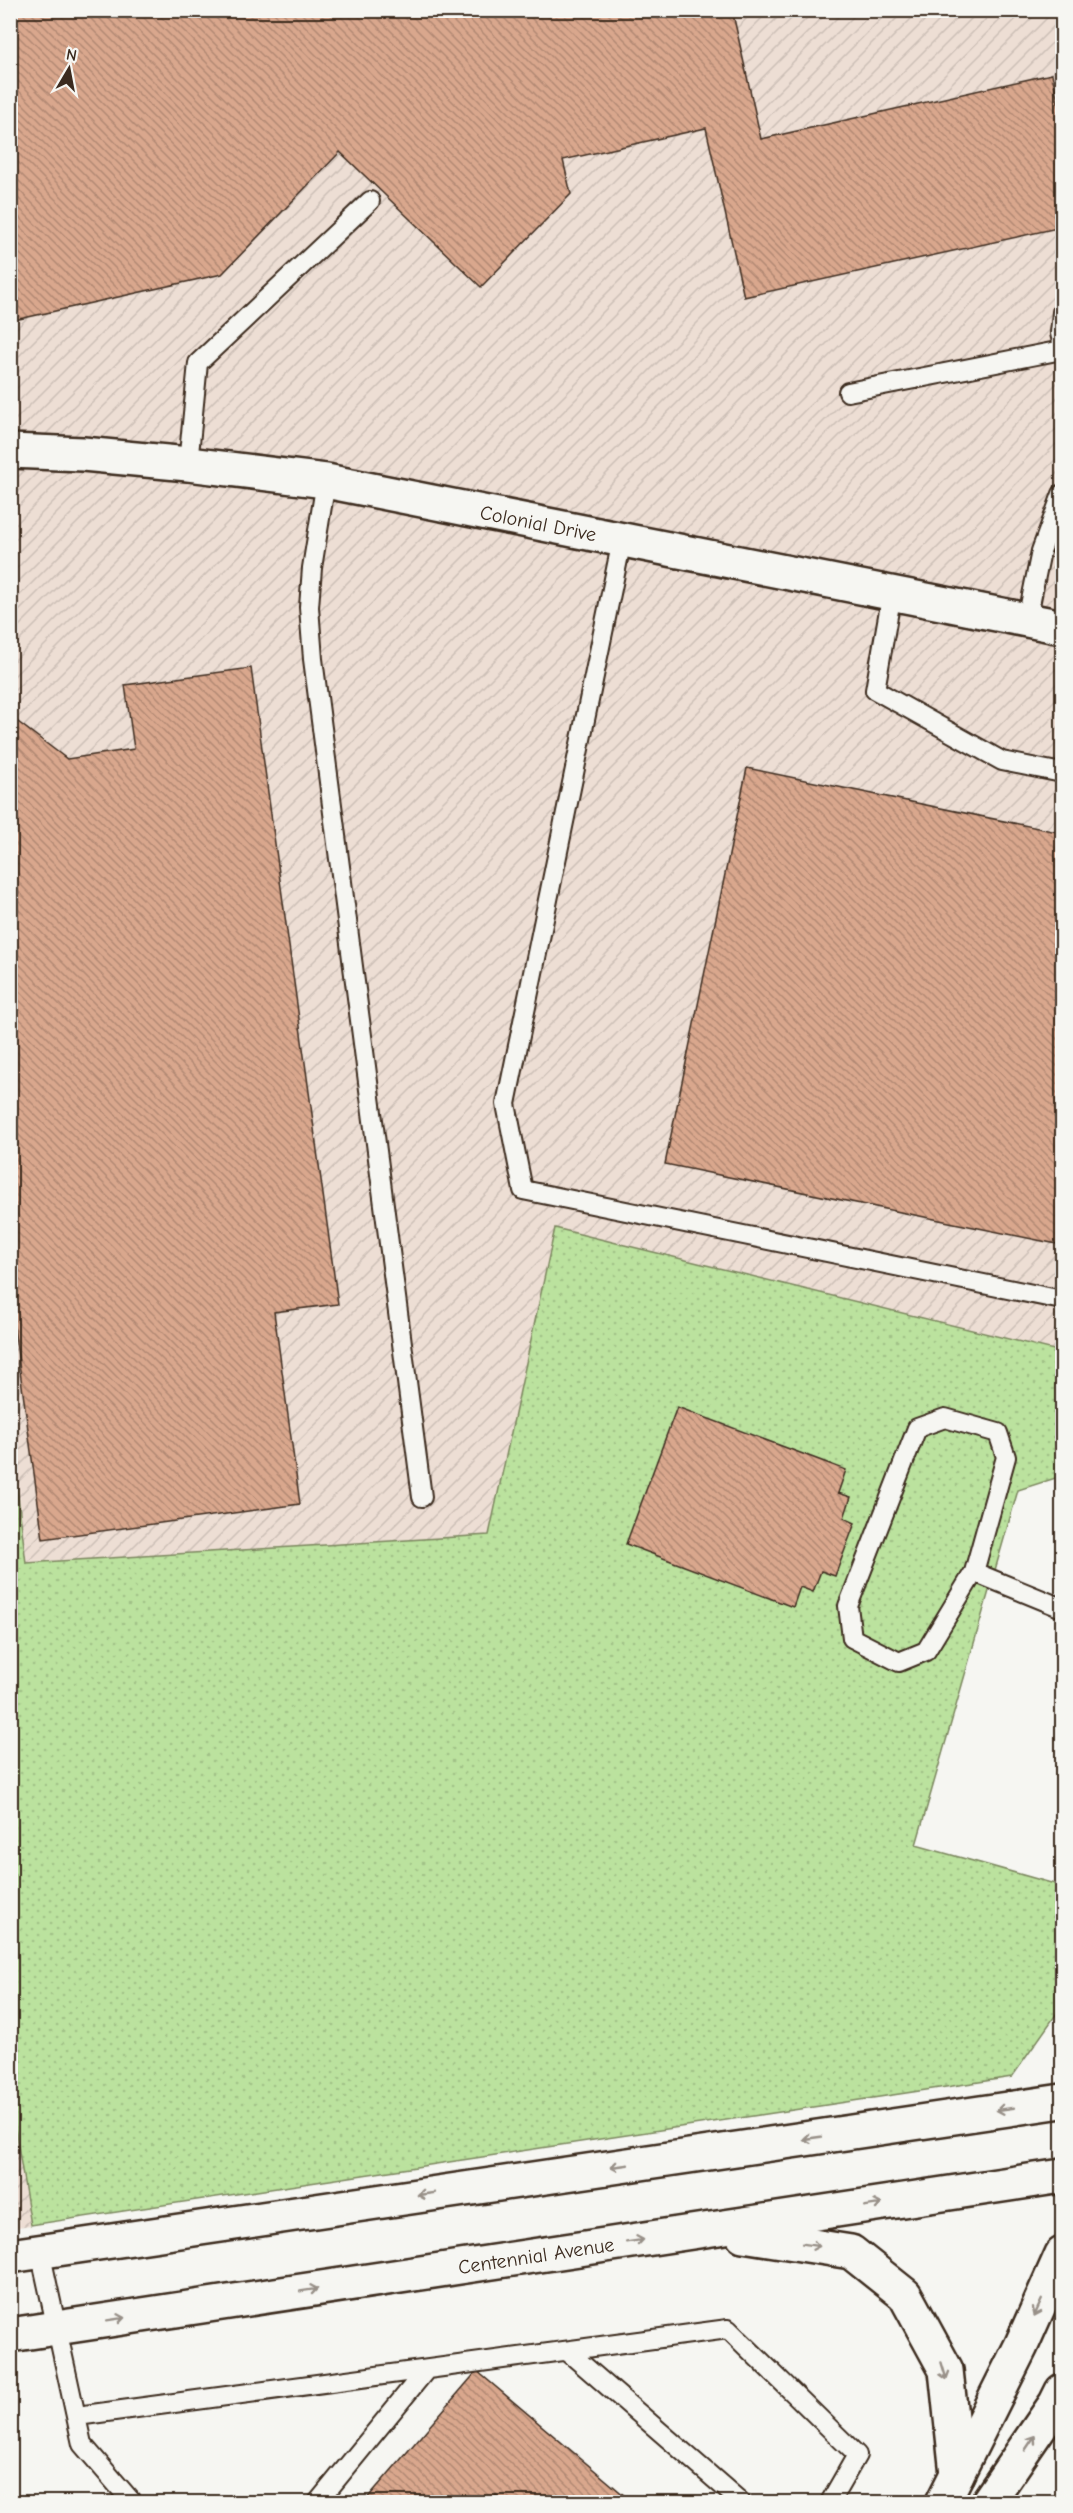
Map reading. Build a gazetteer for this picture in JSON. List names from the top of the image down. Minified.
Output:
{"streets":{"main road":["Colonial Drive","Centennial Avenue"]},"north":"top"}
